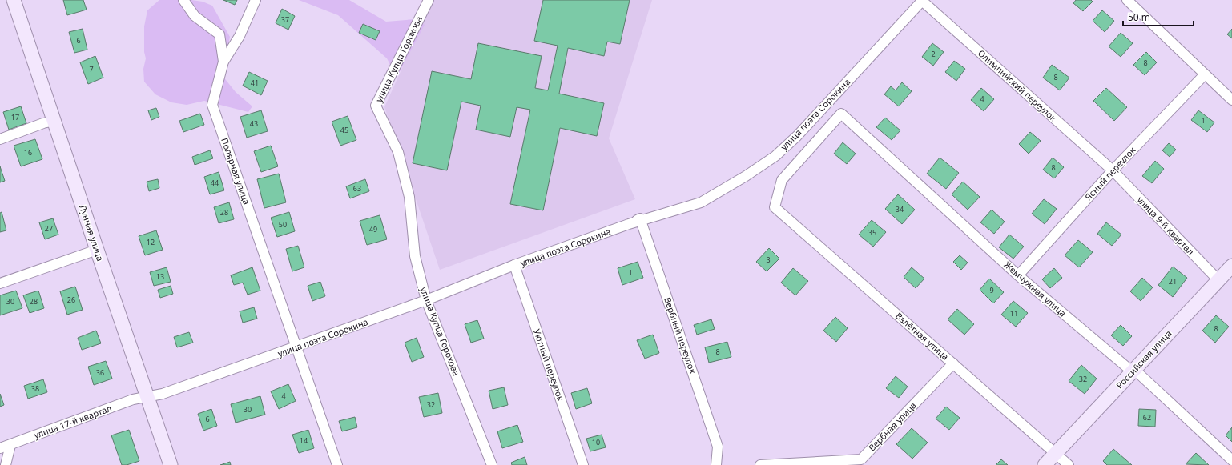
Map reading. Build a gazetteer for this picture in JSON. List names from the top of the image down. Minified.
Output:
{"streets":{"street":["улица Купца Горохова","Олимпийский переулок","улица поэта Сорокина","Полярная улица","Ясный переулок","улица 9-й квартал","Лунная улица","Жемчужная улица","Вербный переулок","Взлётная улица","Российская улица","Уютный переулок","улица 17-й квартал","Вербная улица"]},"crossings":[["улица Купца Горохова","улица поэта Сорокина"],["Олимпийский переулок","улица поэта Сорокина"],["Олимпийский переулок","Ясный переулок"],["Олимпийский переулок","улица 9-й квартал"],["улица поэта Сорокина","Полярная улица"],["улица поэта Сорокина","Лунная улица"],["улица поэта Сорокина","Вербный переулок"],["улица поэта Сорокина","Уютный переулок"],["улица поэта Сорокина","улица 17-й квартал"],["Ясный переулок","улица 9-й квартал"],["Ясный переулок","Жемчужная улица"],["улица 9-й квартал","Российская улица"],["Лунная улица","улица 17-й квартал"],["Жемчужная улица","Взлётная улица"],["Жемчужная улица","Российская улица"],["Взлётная улица","Российская улица"],["Взлётная улица","Вербная улица"]],"house_numbers":["37","6","2","8","7","8","41","4","17","1","43","45","16","8","44","63","34","28","50","27","49","35","12","3","1","13","21","9","26","30","28","11","8","8","36","32","38","4","32","30","62","6","14","10"],"scale_bar":"50 m"}
